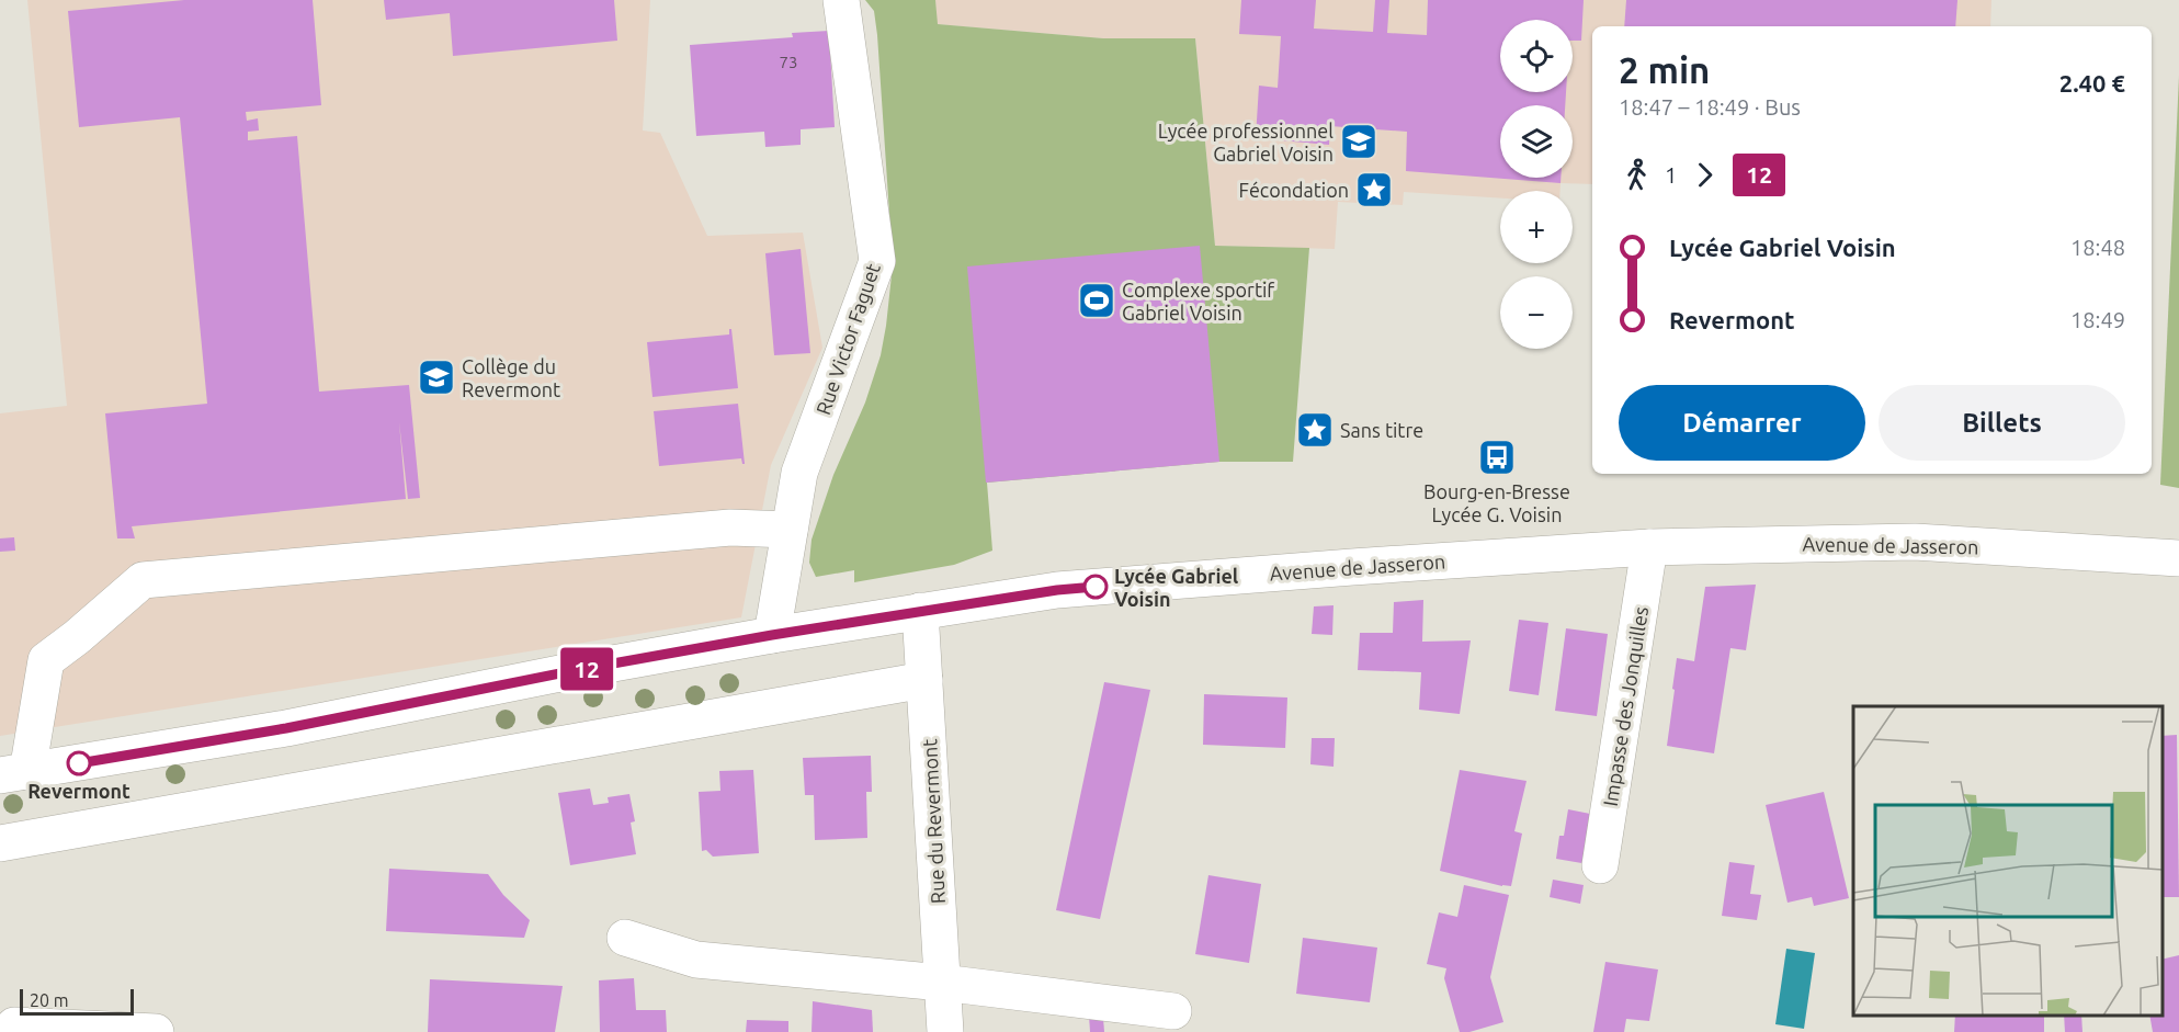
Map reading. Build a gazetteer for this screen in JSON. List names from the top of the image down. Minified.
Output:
{"streets":{"main road":["Rue Victor Faguet","Avenue de Jasseron","Impasse des Jonquilles","Rue du Revermont"]},"crossings":[["Rue Victor Faguet","Avenue de Jasseron"],["Avenue de Jasseron","Impasse des Jonquilles"],["Avenue de Jasseron","Rue du Revermont"]],"places":{"school or university":["Lycée professionnel Gabriel Voisin","Collège du Revermont"],"place":["Fécondation","Sans titre"],"sports":["Complexe sportif Gabriel Voisin"],"bus stop":["Bourg-en-Bresse Lycée G. Voisin"],"other":["Lycée Gabriel Voisin","Revermont"]},"lines":["bus line 12"],"house_numbers":["73"],"scale_bar":"20 m","page":{"on_map":"12","map_buttons":["+","−"],"heading":["2 min","18:47 – 18:49 · Bus","2.40 €"],"legs":["1","12"],"list":[{"name":"Lycée Gabriel Voisin","value":"18:48"},{"name":"Revermont","value":"18:49"}],"buttons":["Démarrer","Billets"],"scale":"20 m"}}
